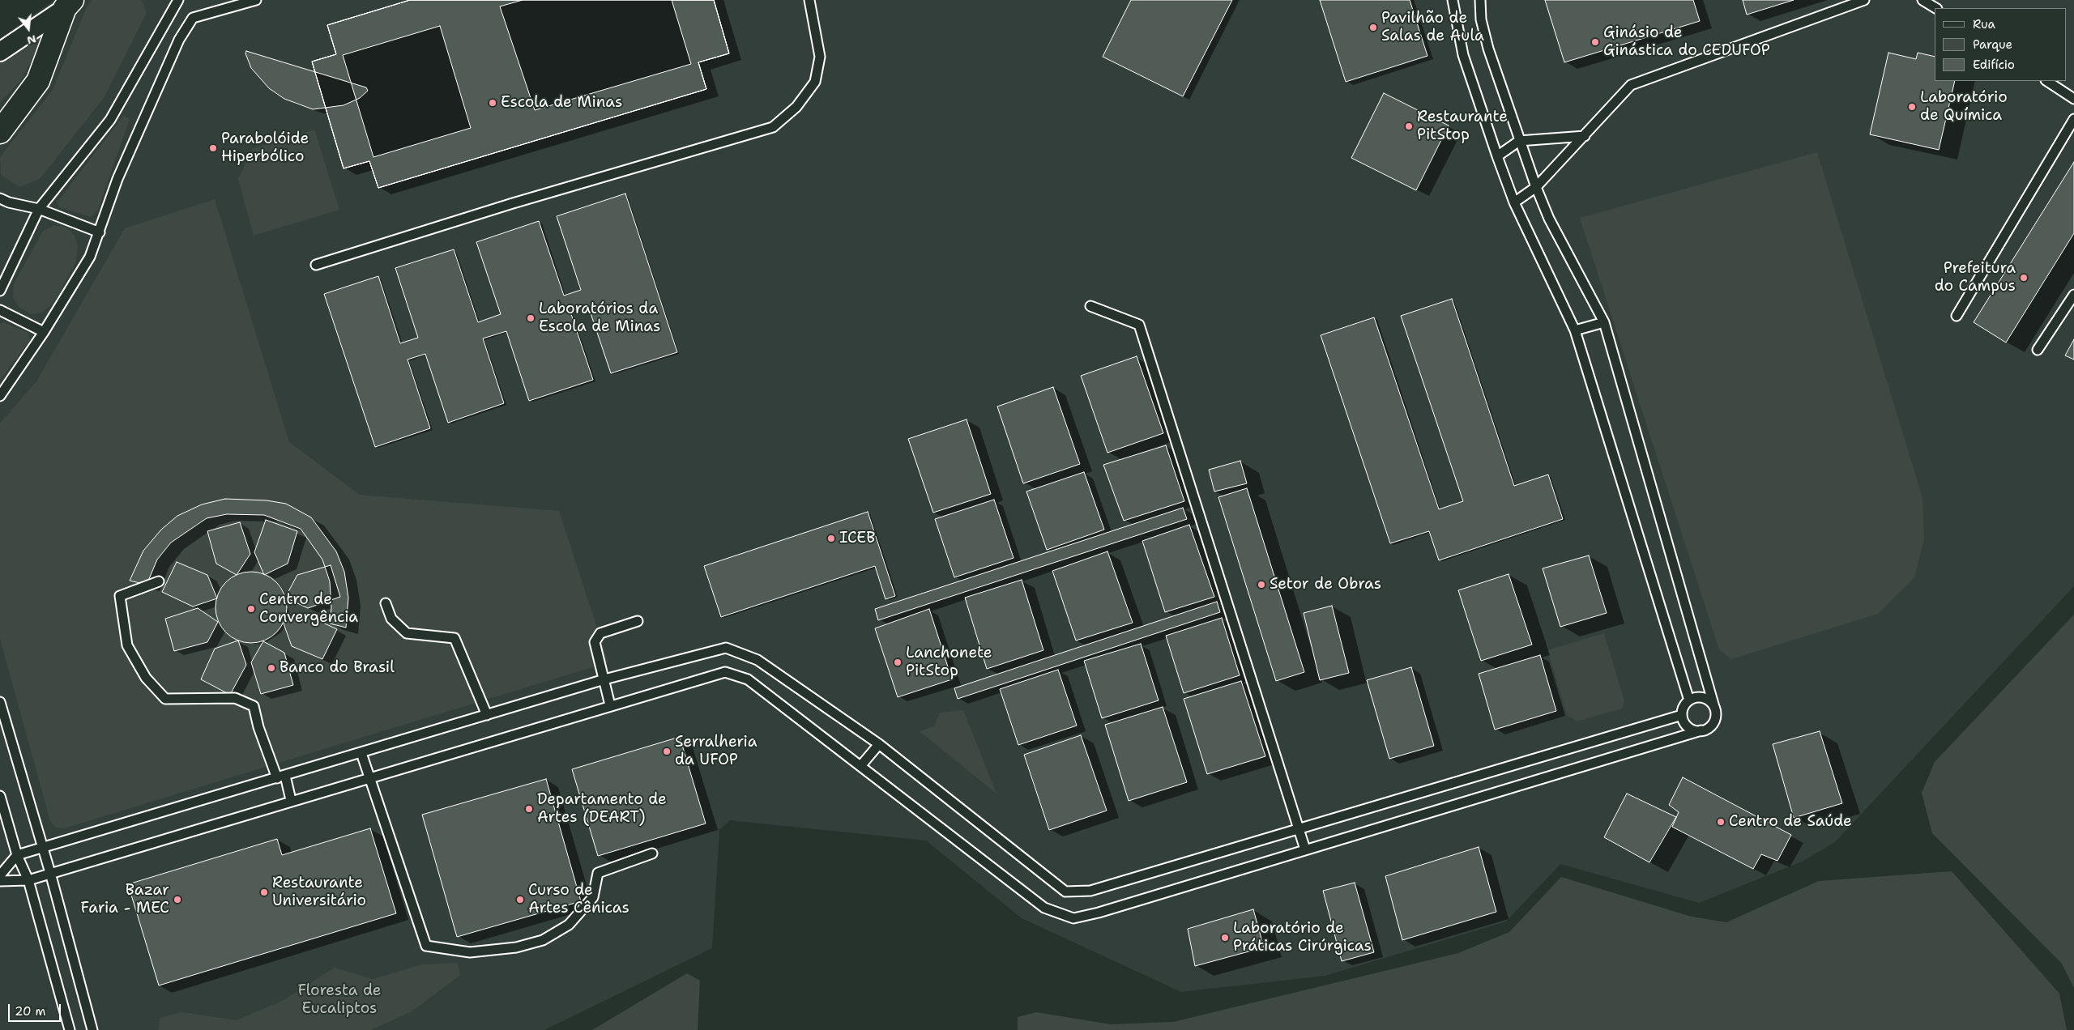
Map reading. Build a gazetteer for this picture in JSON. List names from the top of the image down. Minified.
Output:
{"parks":["Floresta de Eucaliptos"],"places":["Pavilhão de Salas de Aula","Ginásio de Ginástica do CEDUFOP","Escola de Minas","Laboratório de Química","Restaurante PitStop","Parabolóide Hiperbólico","Prefeitura do Campus","Laboratórios da Escola de Minas","ICEB","Setor de Obras","Centro de Convergência","Lanchonete PitStop","Banco do Brasil","Serralheria da UFOP","Departamento de Artes (DEART)","Centro de Saúde","Restaurante Universitário","Bazar Faria - MEC","Curso de Artes Cênicas","Laboratório de Práticas Cirúrgicas"],"legend":["Rua","Parque","Edifício"],"scale_bar":"20 m","north":"bottom"}
